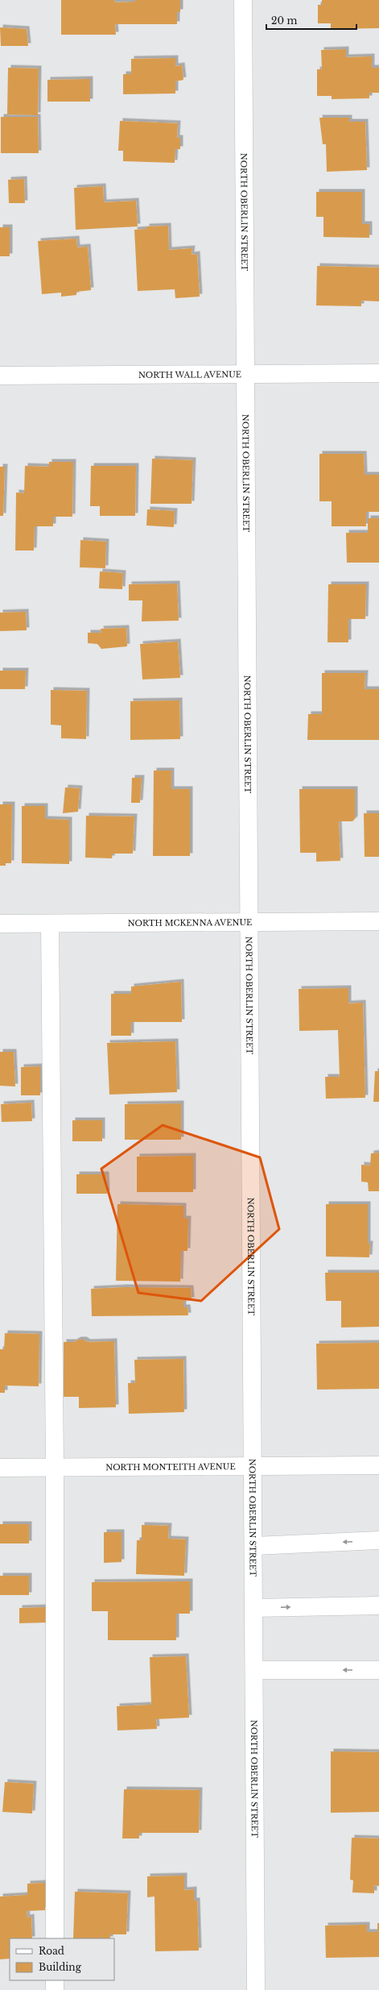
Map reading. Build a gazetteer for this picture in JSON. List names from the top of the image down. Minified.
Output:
{"streets":{"street":["NORTH OBERLIN STREET","NORTH WALL AVENUE","NORTH MCKENNA AVENUE","NORTH MONTEITH AVENUE"]},"crossings":[["NORTH OBERLIN STREET","NORTH WALL AVENUE"],["NORTH OBERLIN STREET","NORTH MCKENNA AVENUE"],["NORTH OBERLIN STREET","NORTH MONTEITH AVENUE"]],"legend":["Road","Building"],"scale_bar":"20 m"}
